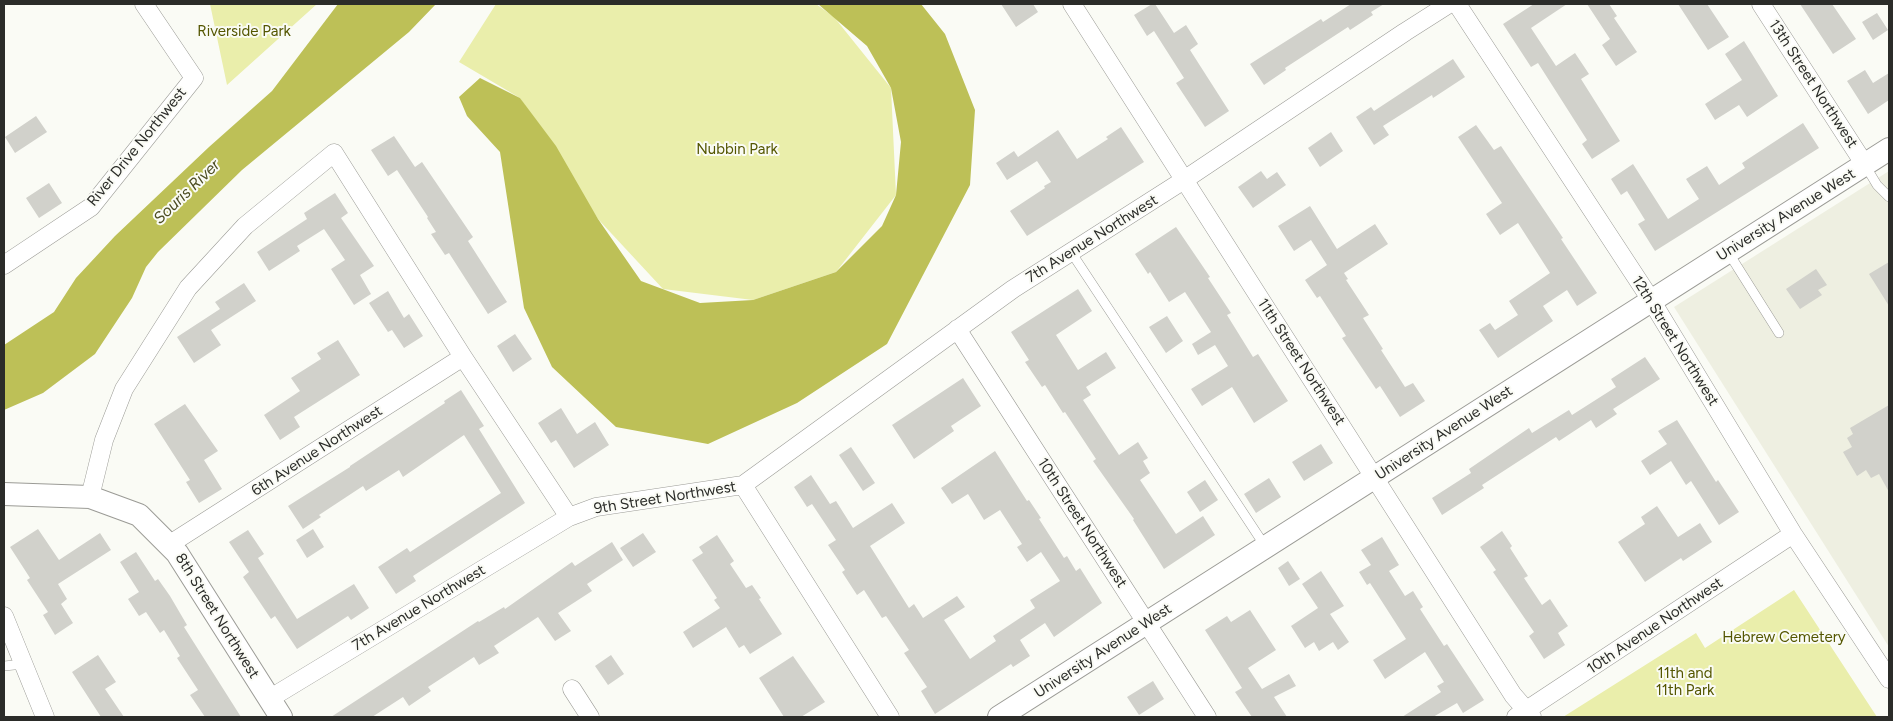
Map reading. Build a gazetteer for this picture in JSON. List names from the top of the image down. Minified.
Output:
{"streets":{"street":["13th Street Northwest","River Drive Northwest","University Avenue West","7th Avenue Northwest","12th Street Northwest","11th Street Northwest","6th Avenue Northwest","9th Street Northwest","10th Street Northwest","8th Street Northwest","10th Avenue Northwest"]},"crossings":[["13th Street Northwest","University Avenue West"],["University Avenue West","12th Street Northwest"],["University Avenue West","11th Street Northwest"],["University Avenue West","10th Street Northwest"],["7th Avenue Northwest","11th Street Northwest"],["7th Avenue Northwest","9th Street Northwest"],["7th Avenue Northwest","10th Street Northwest"],["7th Avenue Northwest","8th Street Northwest"],["12th Street Northwest","10th Avenue Northwest"],["11th Street Northwest","10th Avenue Northwest"],["6th Avenue Northwest","8th Street Northwest"]],"water":["Souris River"],"parks":["Riverside Park","Nubbin Park","Hebrew Cemetery","11th and 11th Park"]}
